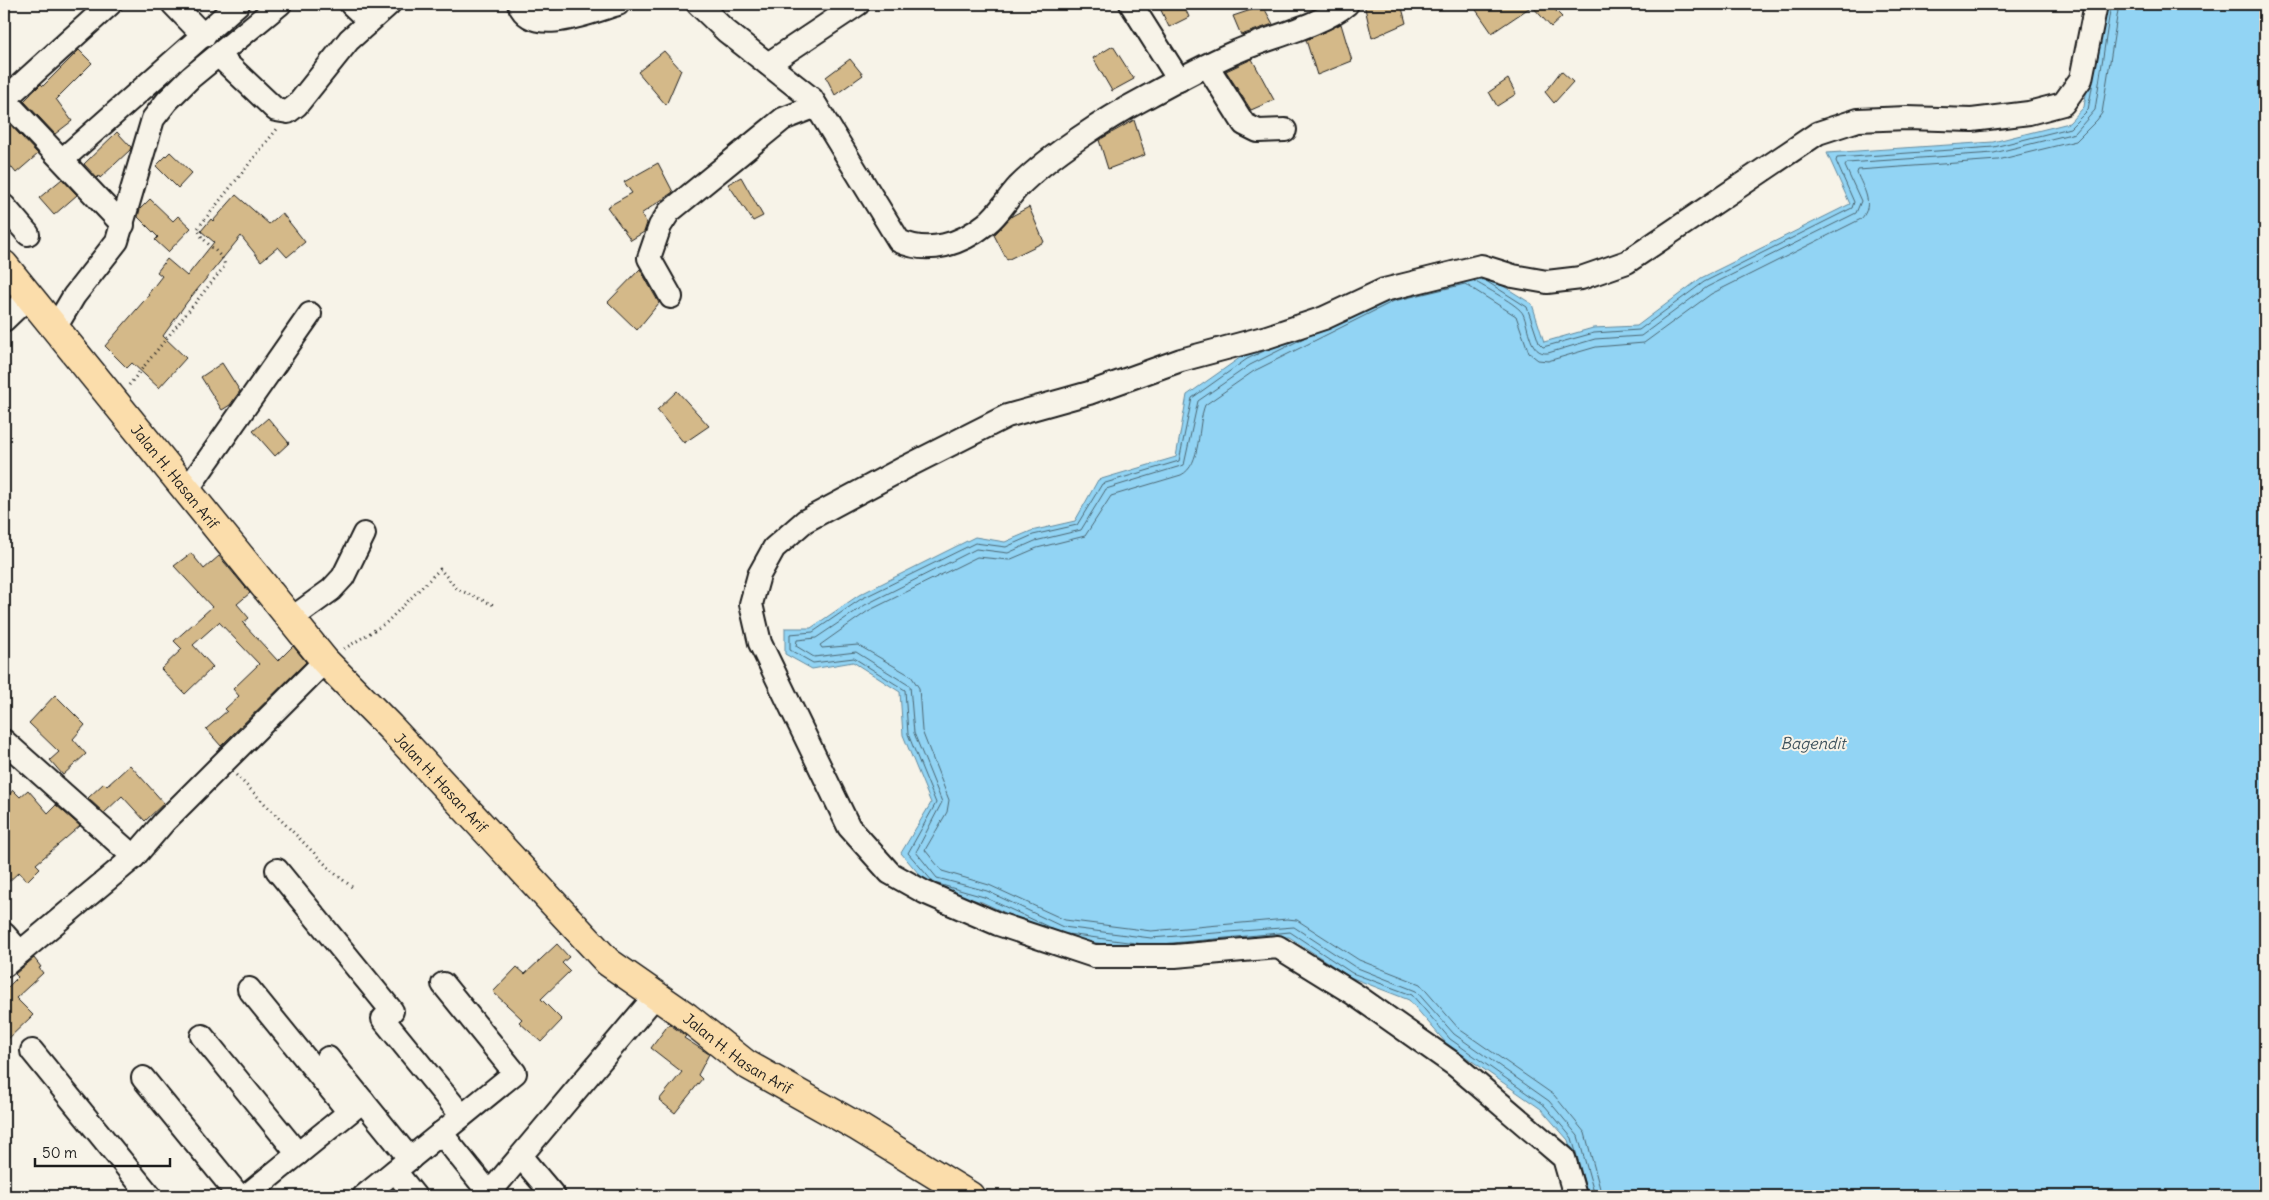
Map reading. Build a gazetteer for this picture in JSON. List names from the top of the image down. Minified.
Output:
{"streets":{"main road":["Jalan H. Hasan Arif"]},"water":["Bagendit"],"scale_bar":"50 m"}
